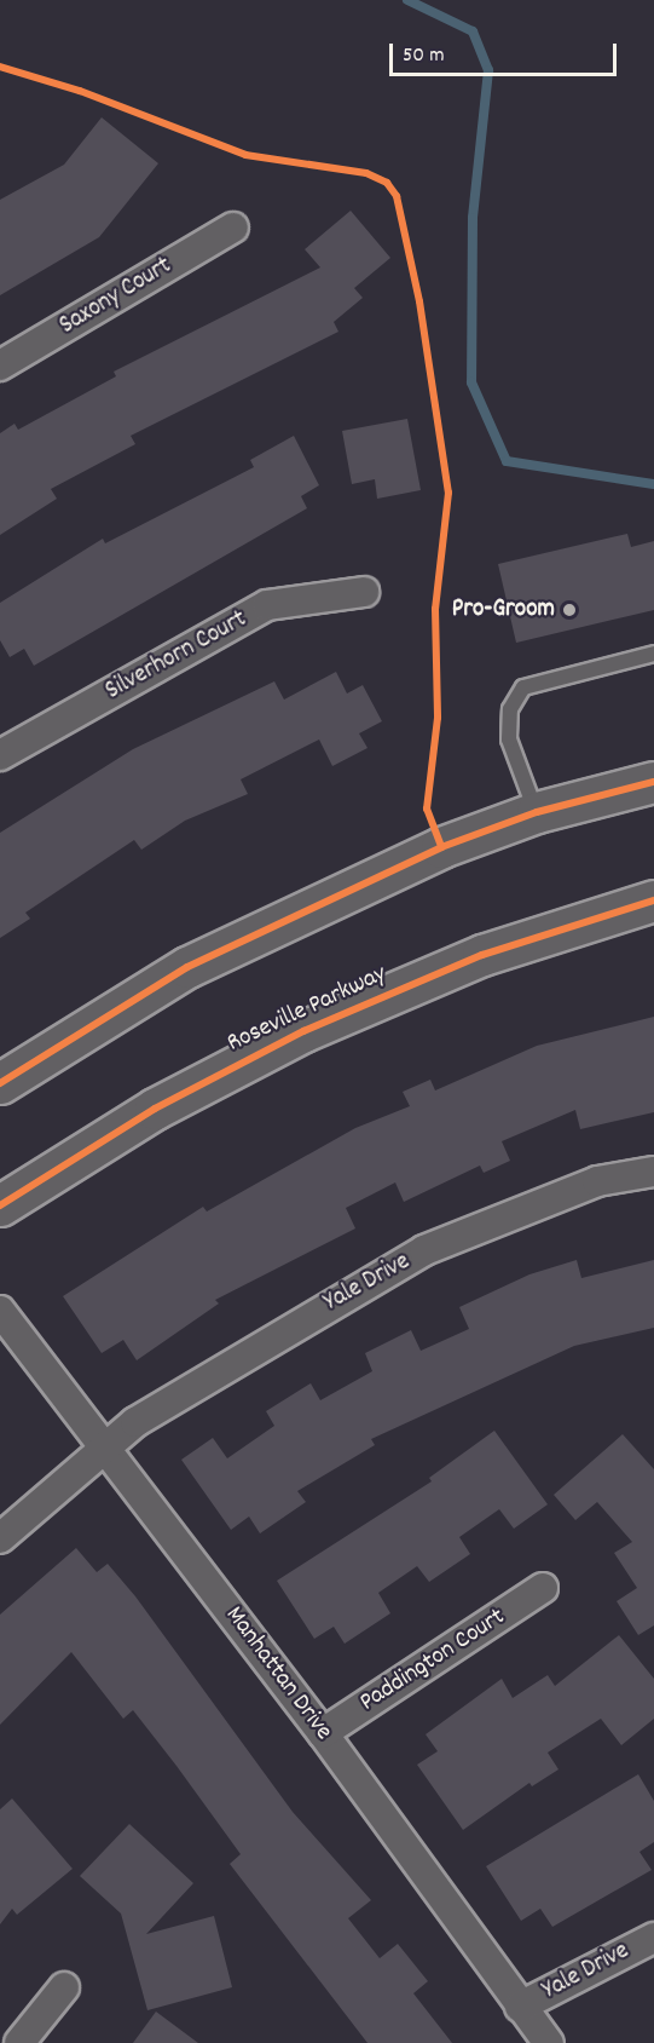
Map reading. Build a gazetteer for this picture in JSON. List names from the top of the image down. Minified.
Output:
{"streets":{"main road":["Roseville Parkway"],"street":["Saxony Court","Silverhorn Court","Yale Drive","Paddington Court","Manhattan Drive"]},"crossings":[["Yale Drive","Manhattan Drive"],["Paddington Court","Manhattan Drive"]],"places":["Pro-Groom"],"scale_bar":"50 m"}
